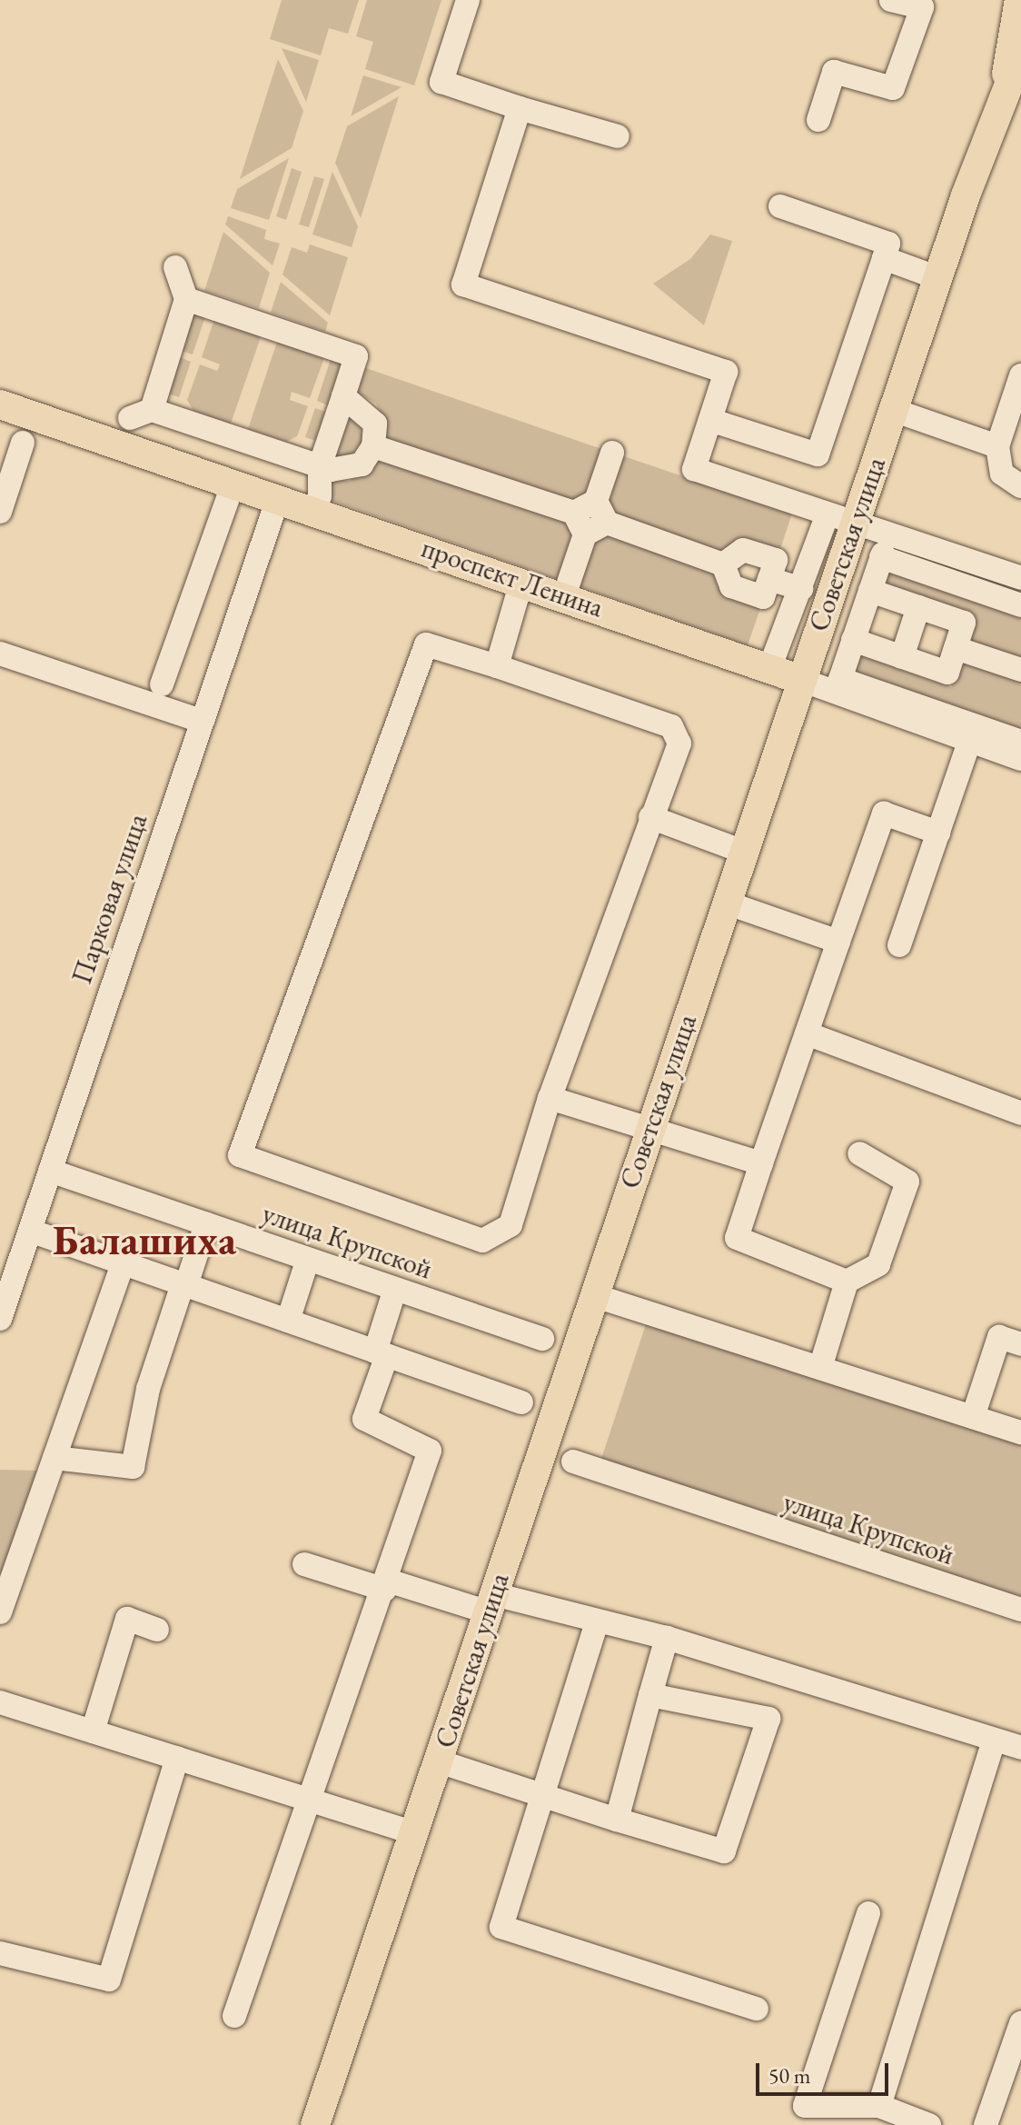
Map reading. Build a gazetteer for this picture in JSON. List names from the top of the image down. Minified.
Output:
{"streets":{"main road":["Советская улица","проспект Ленина"],"street":["Парковая улица","улица Крупской"]},"crossings":[["Советская улица","проспект Ленина"],["проспект Ленина","Парковая улица"],["Парковая улица","улица Крупской"]],"districts":["Балашиха"],"scale_bar":"50 m"}
